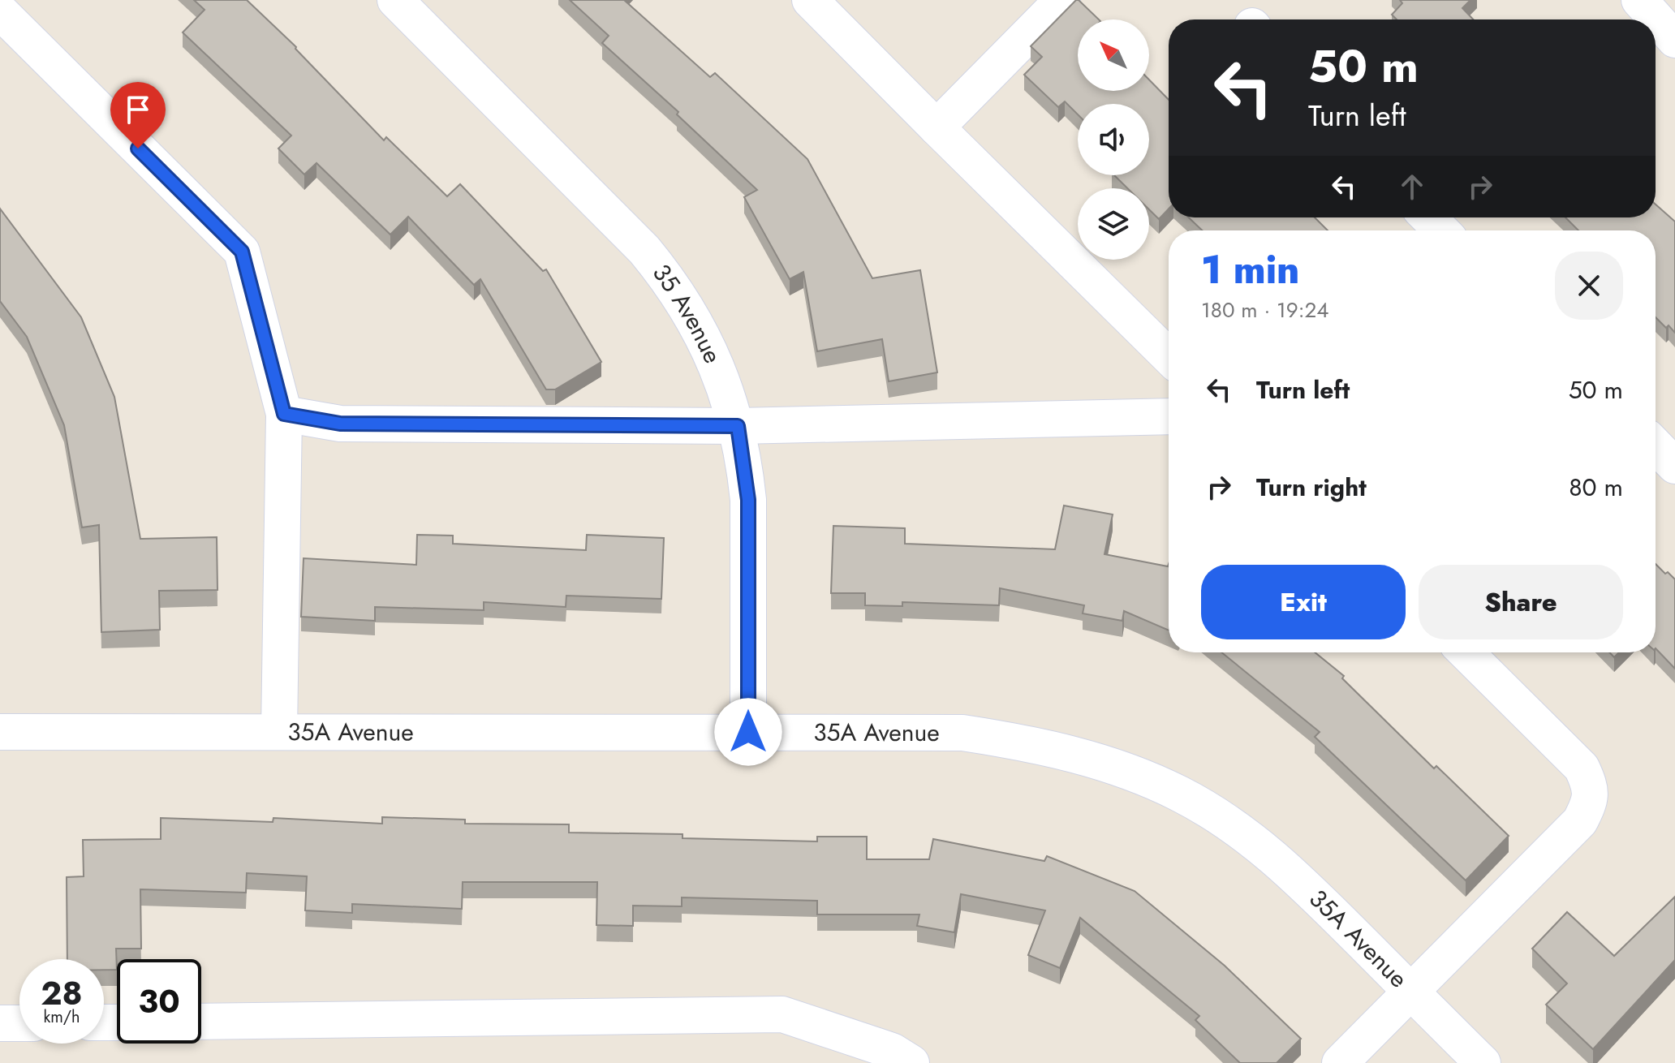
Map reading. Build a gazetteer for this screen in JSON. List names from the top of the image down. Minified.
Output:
{"streets":{"street":["35 Avenue","35A Avenue"]},"crossings":[["35 Avenue","35A Avenue"]],"north":"top left","page":{"turn":["50 m","Turn left"],"heading":["1 min","180 m · 19:24"],"list":[{"name":"Turn left","value":"50 m"},{"name":"Turn right","value":"80 m"}],"buttons":["Exit","Share"],"speed":"28 km/h","limit":"30"}}
